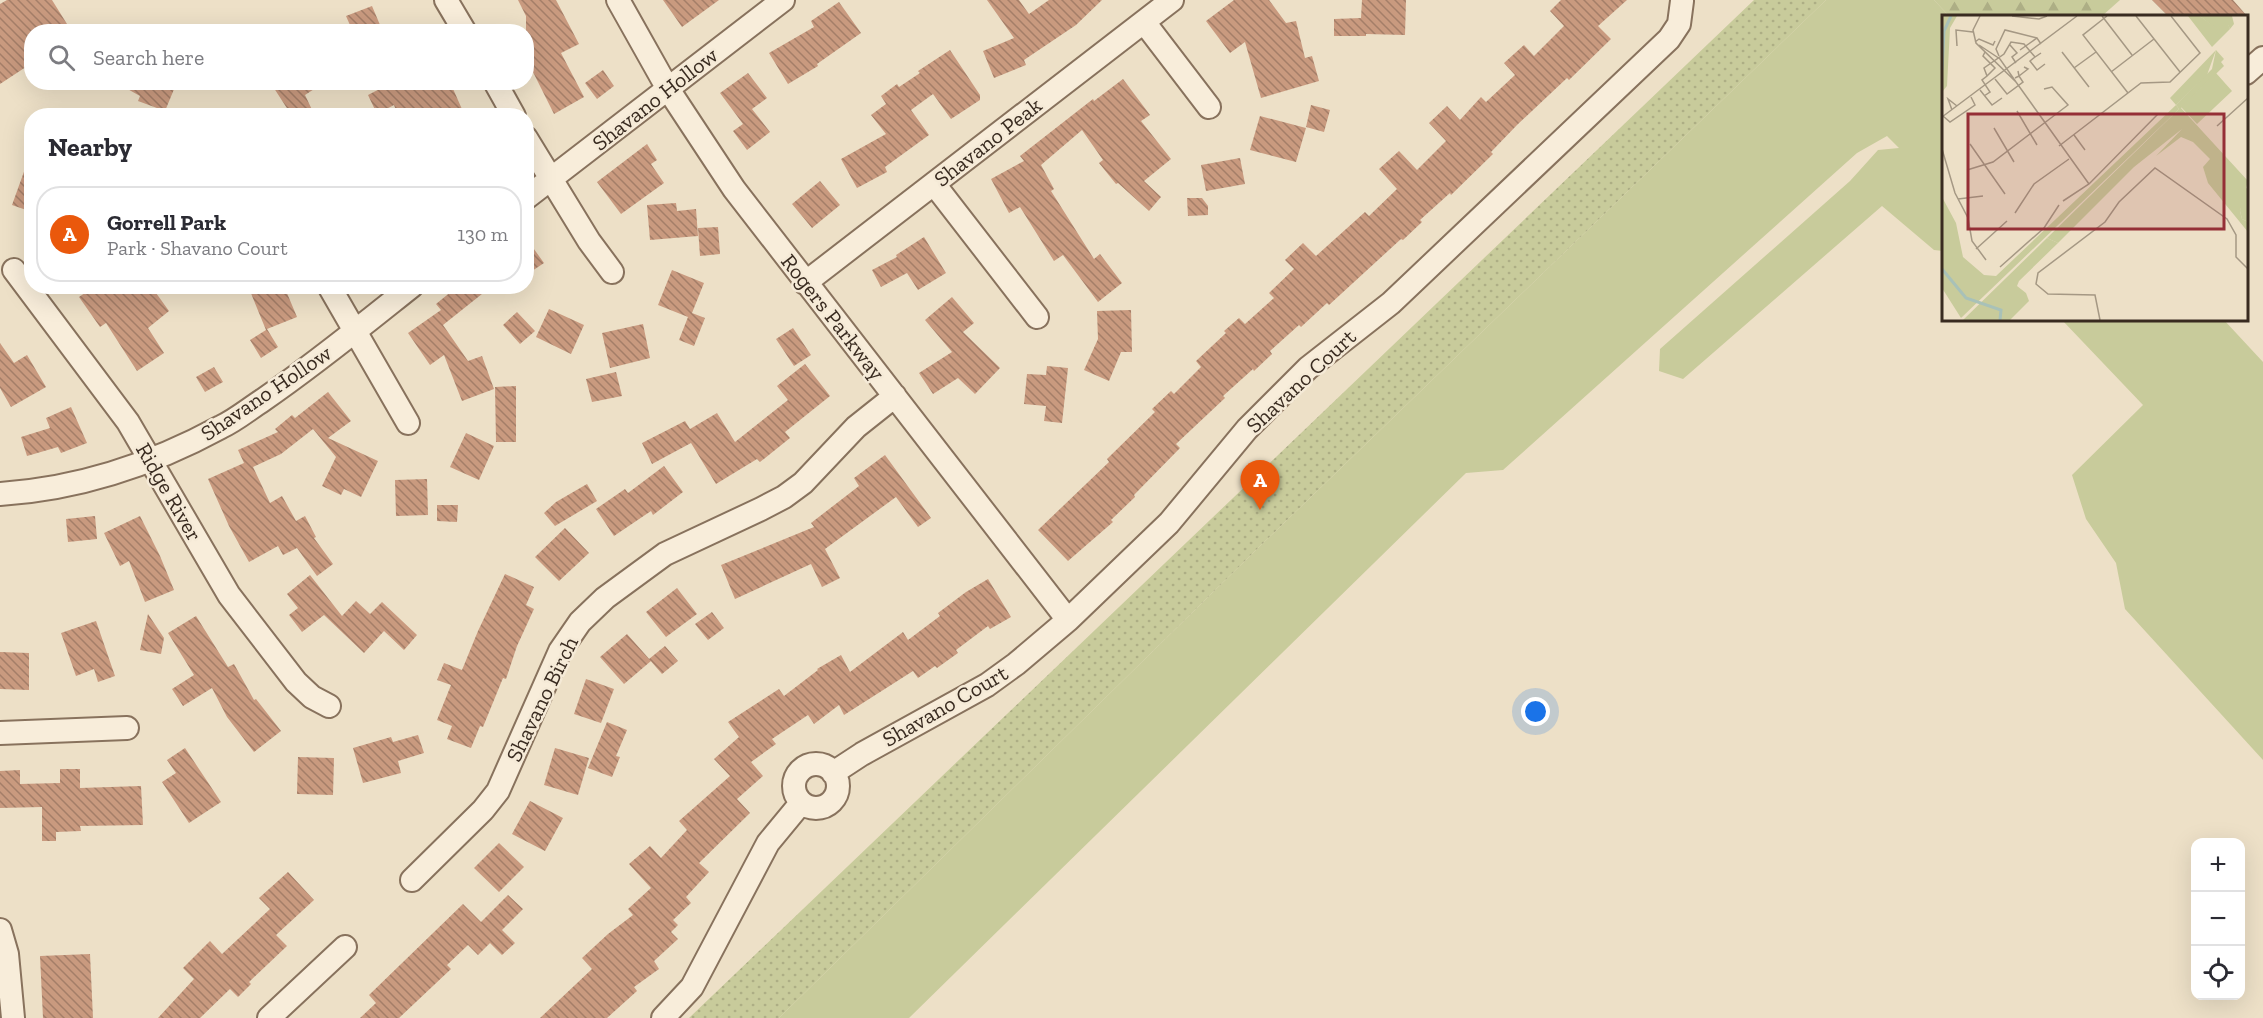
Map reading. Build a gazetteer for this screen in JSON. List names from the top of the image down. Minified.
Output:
{"streets":{"street":["Shavano Hollow","Shavano Peak","Rogers Parkway","Shavano Court","Ridge River","Shavano Birch"]},"crossings":[["Shavano Hollow","Rogers Parkway"],["Shavano Hollow","Ridge River"],["Shavano Peak","Rogers Parkway"],["Rogers Parkway","Shavano Court"],["Rogers Parkway","Shavano Birch"]],"page":{"search":"Search here","heading":"Nearby","list":[{"mark":"A","name":"Gorrell Park","note":"Park · Shavano Court","value":"130 m"}],"pins":"A","map_buttons":["+","−"]}}
